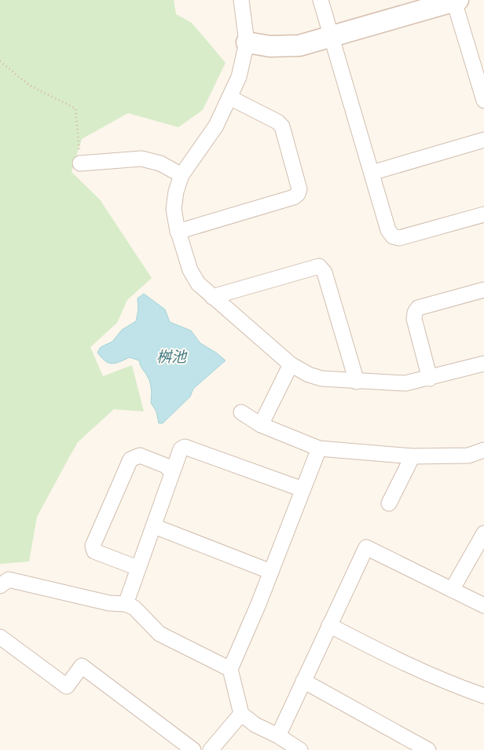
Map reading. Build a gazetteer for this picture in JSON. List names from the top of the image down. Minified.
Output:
{"water":["桝池"]}
